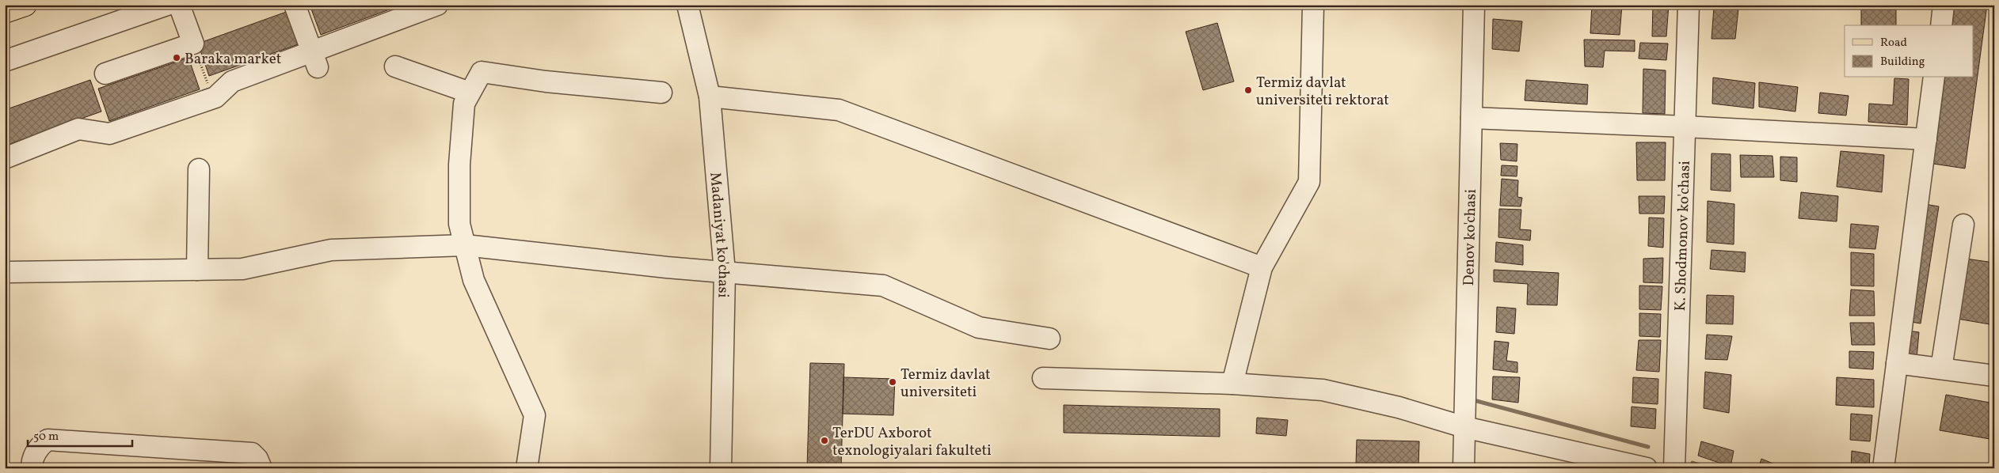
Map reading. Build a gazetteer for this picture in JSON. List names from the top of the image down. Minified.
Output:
{"streets":{"street":["Madaniyat ko'chasi","Denov ko'chasi","K. Shodmonov ko'chasi"]},"places":["Baraka market","Termiz davlat universiteti rektorat","Termiz davlat universiteti","TerDU Axborot texnologiyalari fakulteti"],"legend":["Road","Building"],"scale_bar":"50 m"}
